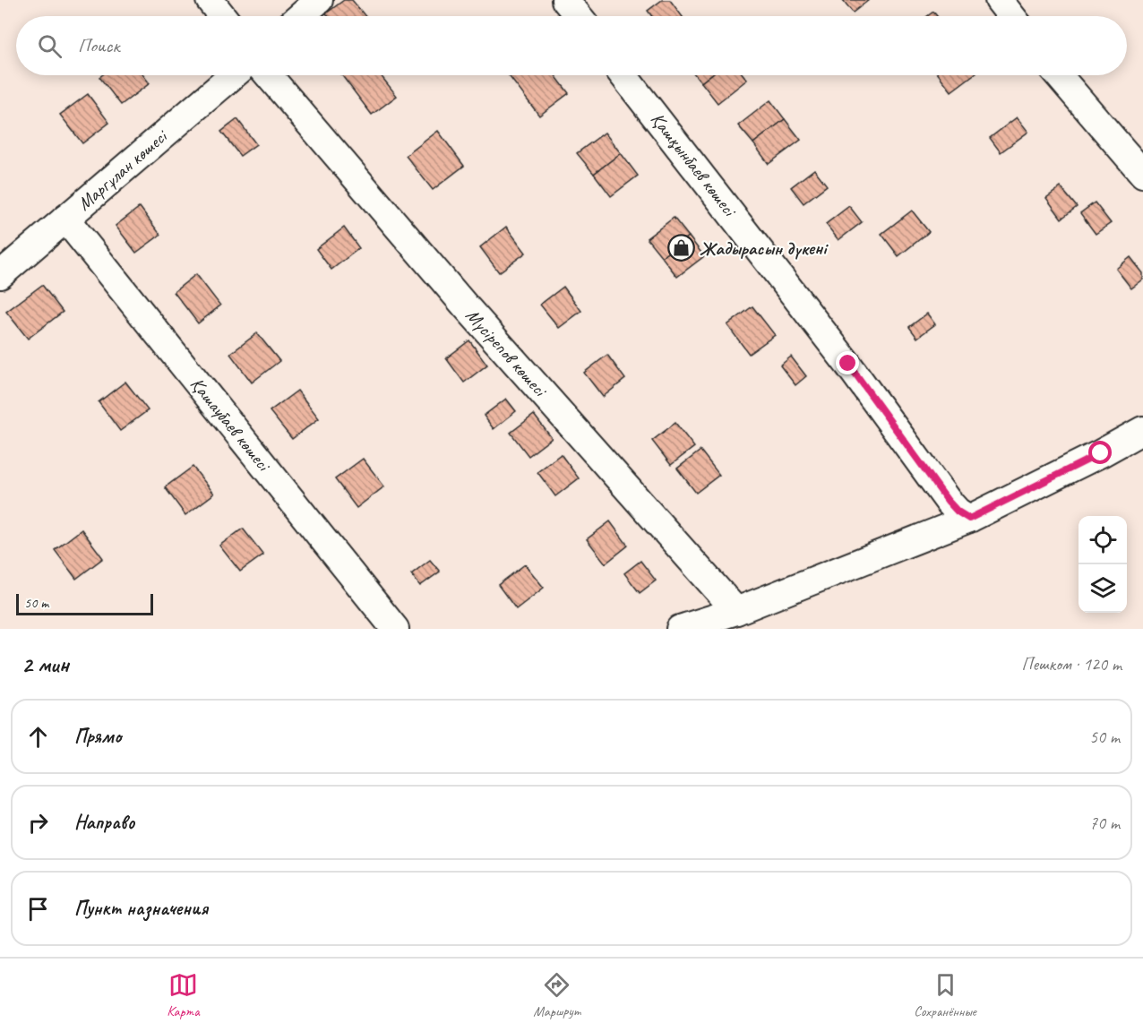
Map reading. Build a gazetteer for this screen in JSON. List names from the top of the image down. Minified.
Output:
{"streets":{"street":["Қашқынбаев көшесі","Маргұлан көшесі","Мүсірепов көшесі","Қашаубаев көшесі"]},"crossings":[["Маргұлан көшесі","Қашаубаев көшесі"]],"places":{"shop":["Жадырасын дүкені"]},"scale_bar":"50 m","page":{"search":"Поиск","scale":"50 m","heading":["2 мин","Пешком · 120 m"],"list":[["Прямо","50 m"],["Направо","70 m"],"Пункт назначения"],"nav":["Карта","Маршрут","Сохранённые"]}}
